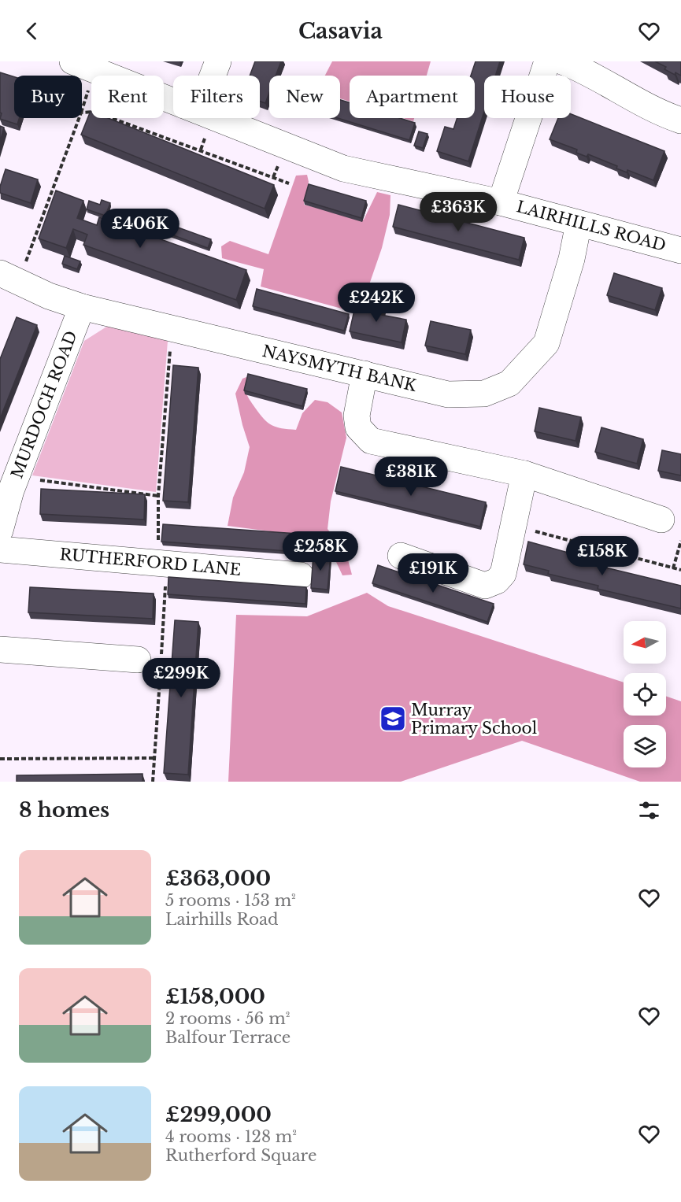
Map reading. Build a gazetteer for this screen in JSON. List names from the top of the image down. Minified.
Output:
{"streets":{"street":["LAIRHILLS ROAD","NAYSMYTH BANK","MURDOCH ROAD","RUTHERFORD LANE"]},"crossings":[["LAIRHILLS ROAD","NAYSMYTH BANK"],["NAYSMYTH BANK","MURDOCH ROAD"]],"places":{"school or university":["Murray Primary School"]},"north":"left","page":{"header":"Casavia","chip":["Buy","Rent","Filters","New","Apartment","House"],"price":["£363K","£406K","£242K","£381K","£258K","£158K","£191K","£299K"],"heading":"8 homes","list":[{"name":"£363,000","note":"5 rooms · 153 m² · Lairhills Road"},{"name":"£158,000","note":"2 rooms · 56 m² · Balfour Terrace"},{"name":"£299,000","note":"4 rooms · 128 m² · Rutherford Square"}]}}
